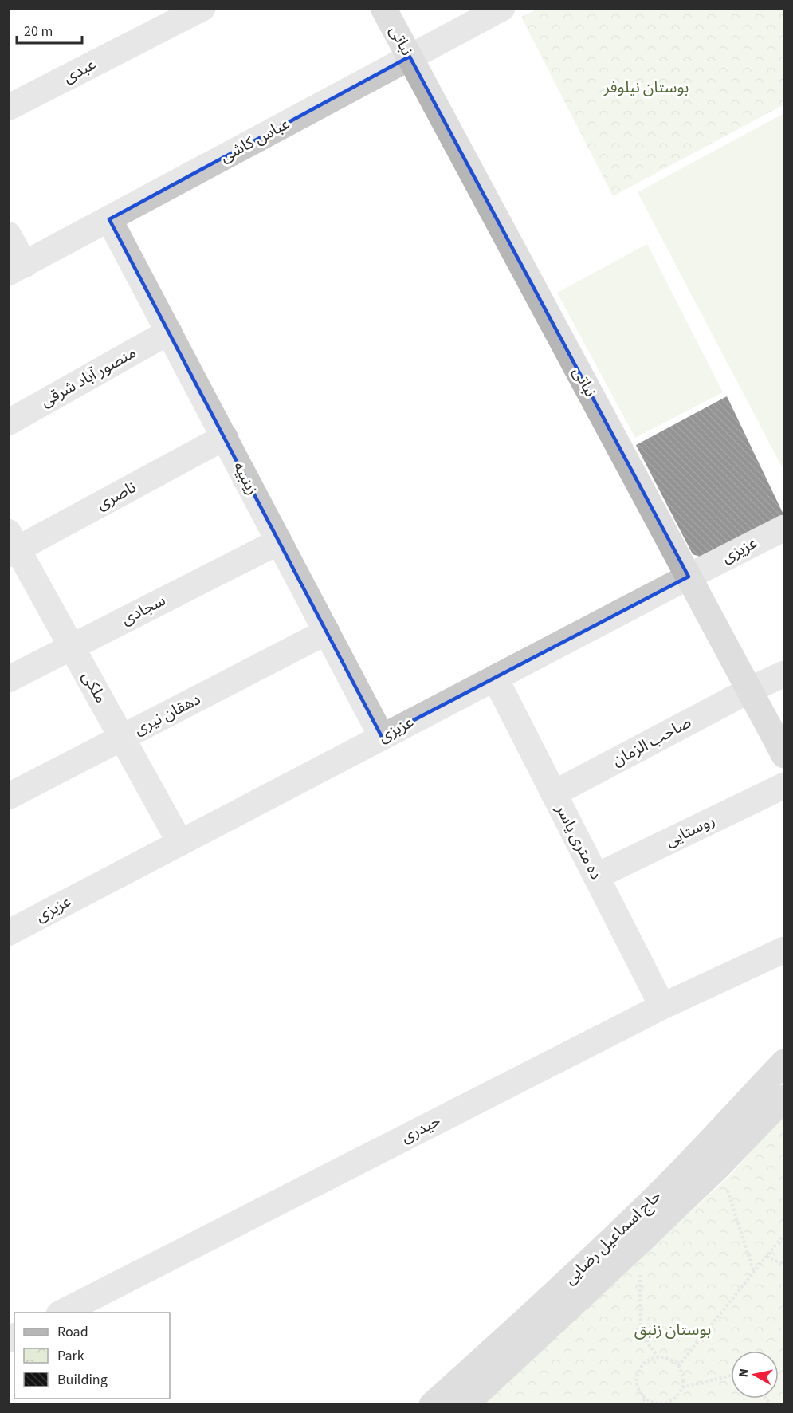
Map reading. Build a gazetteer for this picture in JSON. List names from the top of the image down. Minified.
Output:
{"streets":{"main road":["نباتی","حاج اسماعیل رضایی"],"street":["عبدی","عباس کاشی","منصور آباد شرقی","زینبیه","ناصری","عزیزی","سجادی","ملکی","دهقان نیری","صاحب الزمان","روستایی","ده متری یاسر","حیدری"]},"crossings":[["نباتی","عباس کاشی"],["نباتی","عزیزی"],["نباتی","صاحب الزمان"],["عباس کاشی","زینبیه"],["منصور آباد شرقی","زینبیه"],["زینبیه","ناصری"],["زینبیه","عزیزی"],["زینبیه","سجادی"],["زینبیه","دهقان نیری"],["ناصری","ملکی"],["عزیزی","ملکی"],["عزیزی","ده متری یاسر"],["سجادی","ملکی"],["ملکی","دهقان نیری"],["صاحب الزمان","ده متری یاسر"],["روستایی","ده متری یاسر"],["ده متری یاسر","حیدری"]],"parks":["بوستان نیلوفر","بوستان زنبق"],"legend":["Road","Park","Building"],"scale_bar":"20 m","north":"left"}
